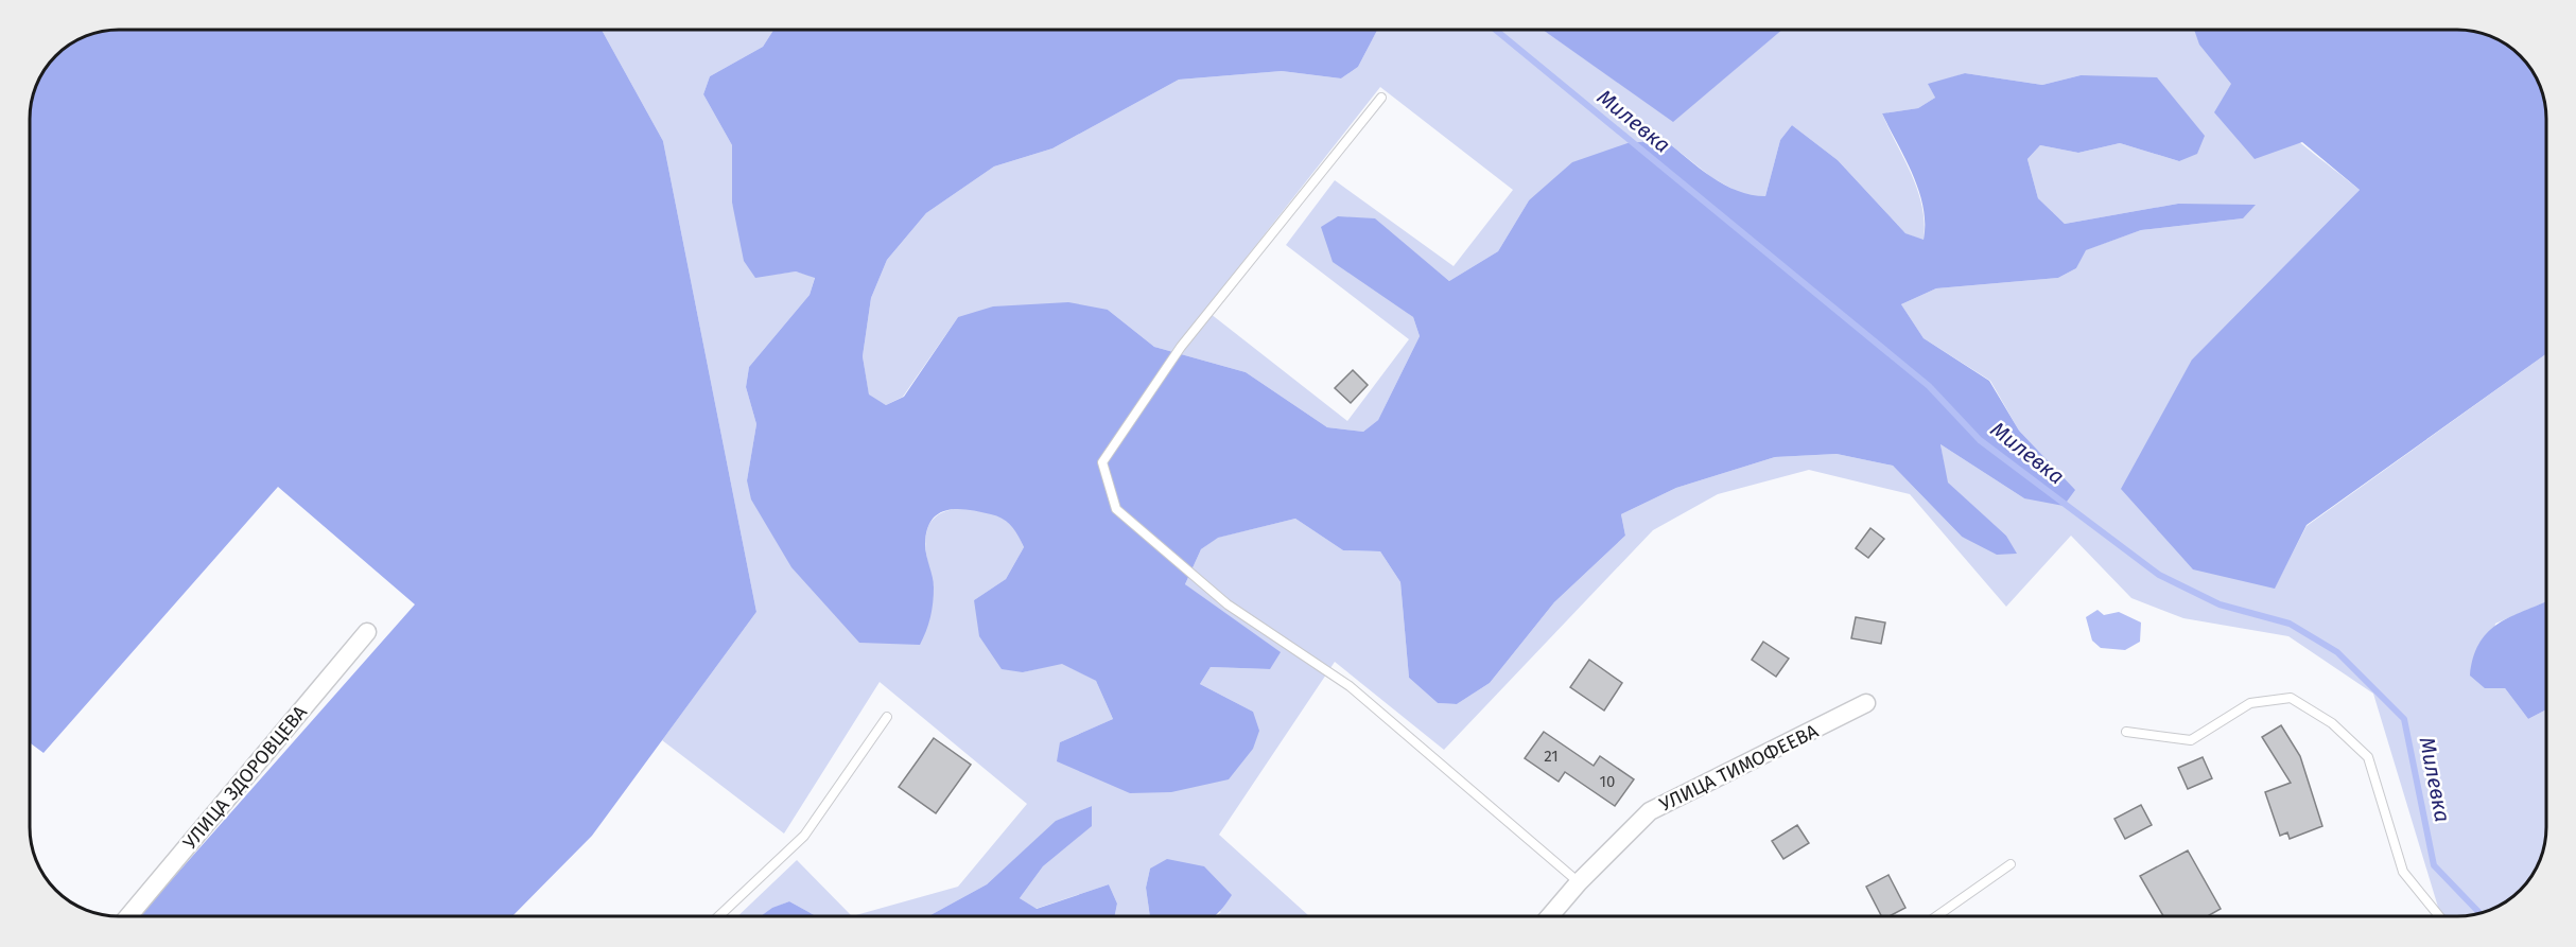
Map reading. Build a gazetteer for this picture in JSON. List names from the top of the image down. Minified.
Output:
{"streets":{"street":["УЛИЦА ТИМОФЕЕВА","УЛИЦА ЗДОРОВЦЕВА"]},"water":["Милевка"],"house_numbers":["21","10"]}
